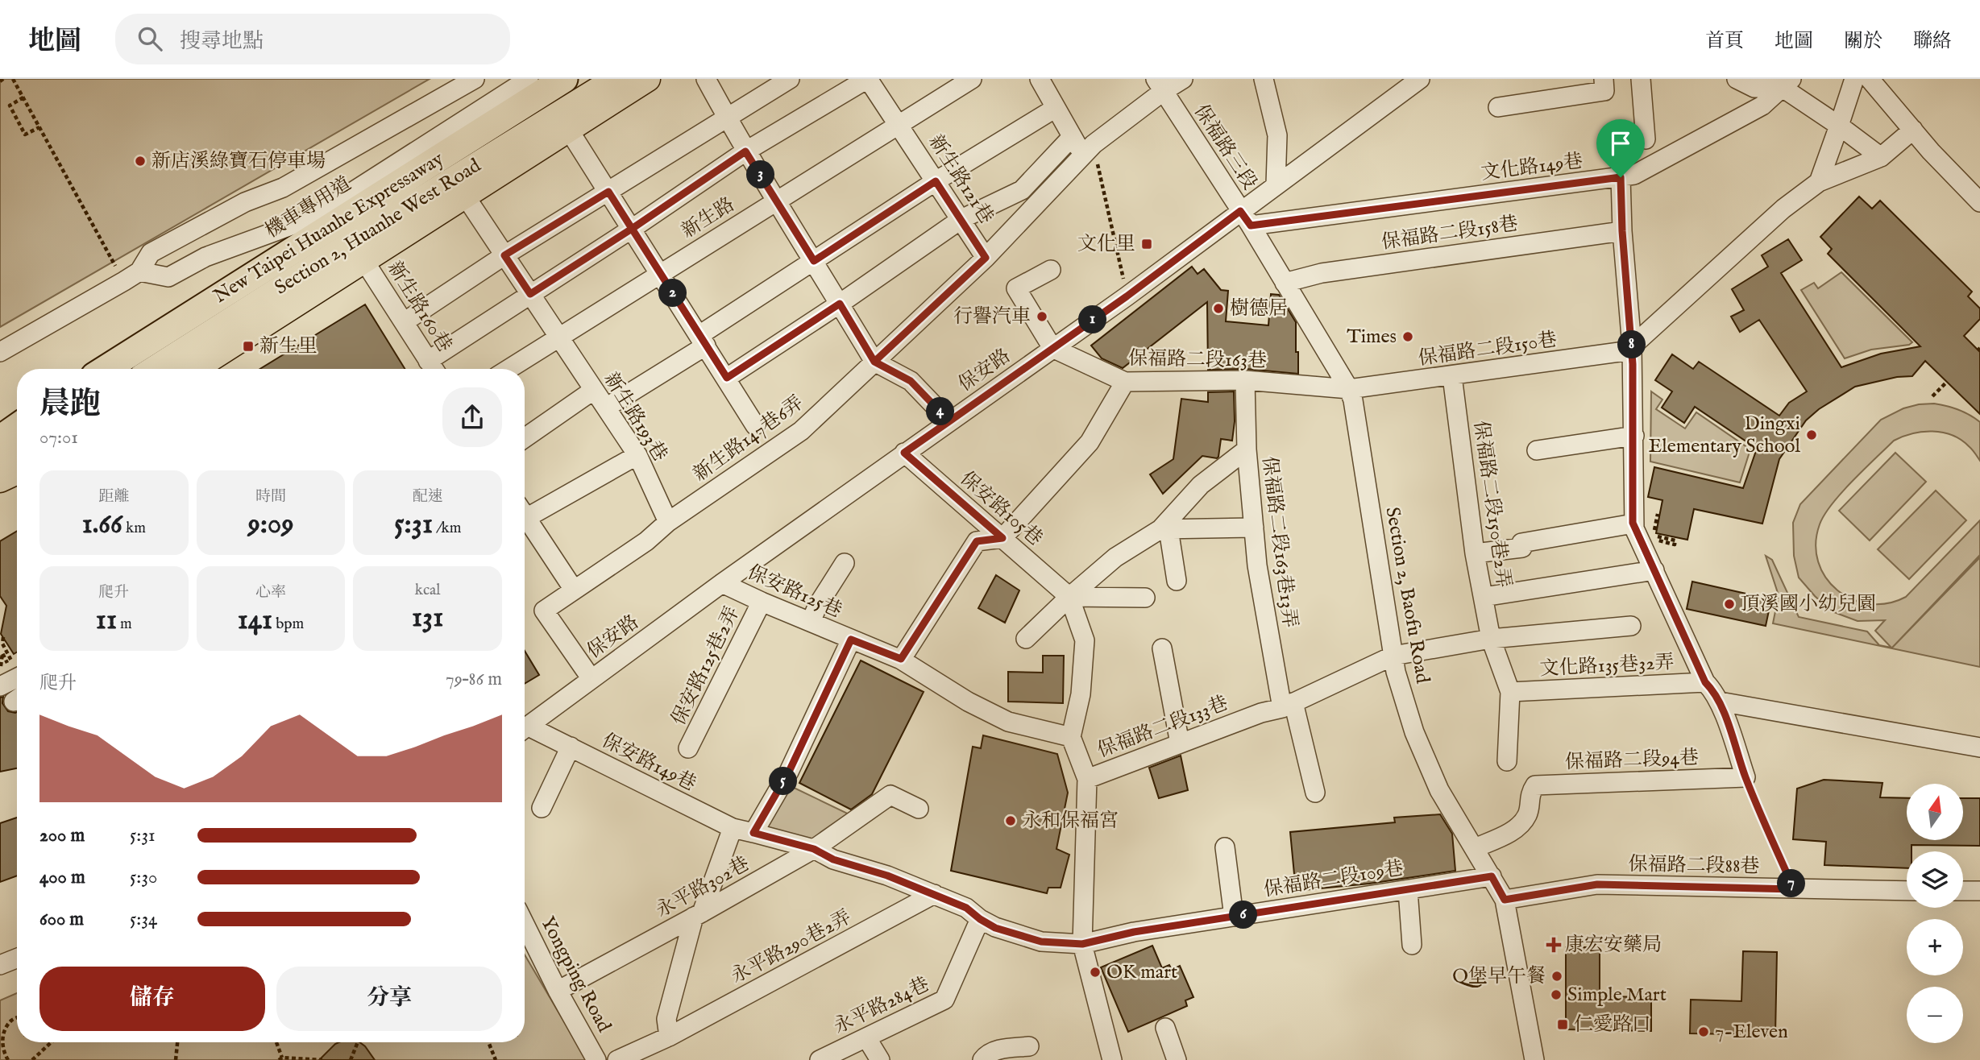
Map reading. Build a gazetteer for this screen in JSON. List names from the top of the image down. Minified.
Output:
{"streets":{"highway":["New Taipei Huanhe Expressaway"],"main road":["Section 2, Huanhe West Road"],"street":["保福路三段","文化路149巷","新生路121巷","機車專用道","新生路","保福路二段158巷","新生路160巷","保福路二段150巷","保福路二段163巷","保安路","新生路193巷","新生路147巷6弄","保福路二段150巷2弄","保安路105巷","保福路二段163巷13弄","保安路125巷","Section 2, Baofu Road","保安路125巷2弄","文化路135巷32弄","保福路二段133巷","保福路二段94巷","保安路149巷","保福路二段88巷","保福路二段109巷","永平路302巷","永平路290巷2弄","Yongping Road","永平路284巷"]},"crossings":[["保福路三段","文化路149巷"],["保福路三段","保安路"],["保福路三段","新生路147巷6弄"],["保福路三段","Section 2, Baofu Road"],["文化路149巷","保安路"],["文化路149巷","Section 2, Baofu Road"],["新生路121巷","新生路"],["新生路121巷","新生路147巷6弄"],["新生路","新生路193巷"],["Section 2, Huanhe West Road","新生路160巷"],["Section 2, Huanhe West Road","新生路193巷"],["保福路二段158巷","Section 2, Baofu Road"],["保福路二段150巷","保福路二段163巷"],["保福路二段150巷","保福路二段150巷2弄"],["保福路二段150巷","Section 2, Baofu Road"],["保福路二段163巷","保安路"],["保福路二段163巷","保福路二段163巷13弄"],["保福路二段163巷","Section 2, Baofu Road"],["保安路","新生路147巷6弄"],["保安路","保安路105巷"],["保安路","保安路125巷"],["保安路","Section 2, Baofu Road"],["新生路193巷","新生路147巷6弄"],["保福路二段150巷2弄","文化路135巷32弄"],["保福路二段150巷2弄","保福路二段133巷"],["保福路二段163巷13弄","保福路二段133巷"],["保安路125巷","保安路125巷2弄"],["保安路125巷","保福路二段133巷"],["Section 2, Baofu Road","保福路二段133巷"],["Section 2, Baofu Road","保福路二段94巷"],["Section 2, Baofu Road","保福路二段88巷"],["Section 2, Baofu Road","保福路二段109巷"],["保安路149巷","永平路302巷"],["永平路302巷","Yongping Road"]],"places":{"other":["新店溪綠寶石停車場","樹德居","行譽汽車","Times","Dingxi Elementary School","頂溪國小幼兒園","永和保福宮","OK mart","Q堡早午餐","Simple Mart","7-Eleven"],"transit":["文化里","新生里","仁愛路口"],"health":["康宏安藥局"]},"north":"top","page":{"header":"地圖","search":"搜尋地點","nav":["首頁","地圖","關於","聯絡"],"pins":["3","2","1","8","4","5","7","6"],"heading":["晨跑","07:01"],"stats":[["距離","1.66 km"],["時間","9:09"],["配速","5:31 /km"],["爬升","11 m"],["心率","141 bpm"],["kcal","131"]],"chart":["爬升","79–86 m"],"map_buttons":["+","−"],"list":[{"name":"200 m","note":"5:31"},{"name":"400 m","note":"5:30"},{"name":"600 m","note":"5:34"}],"buttons":["儲存","分享"]}}
